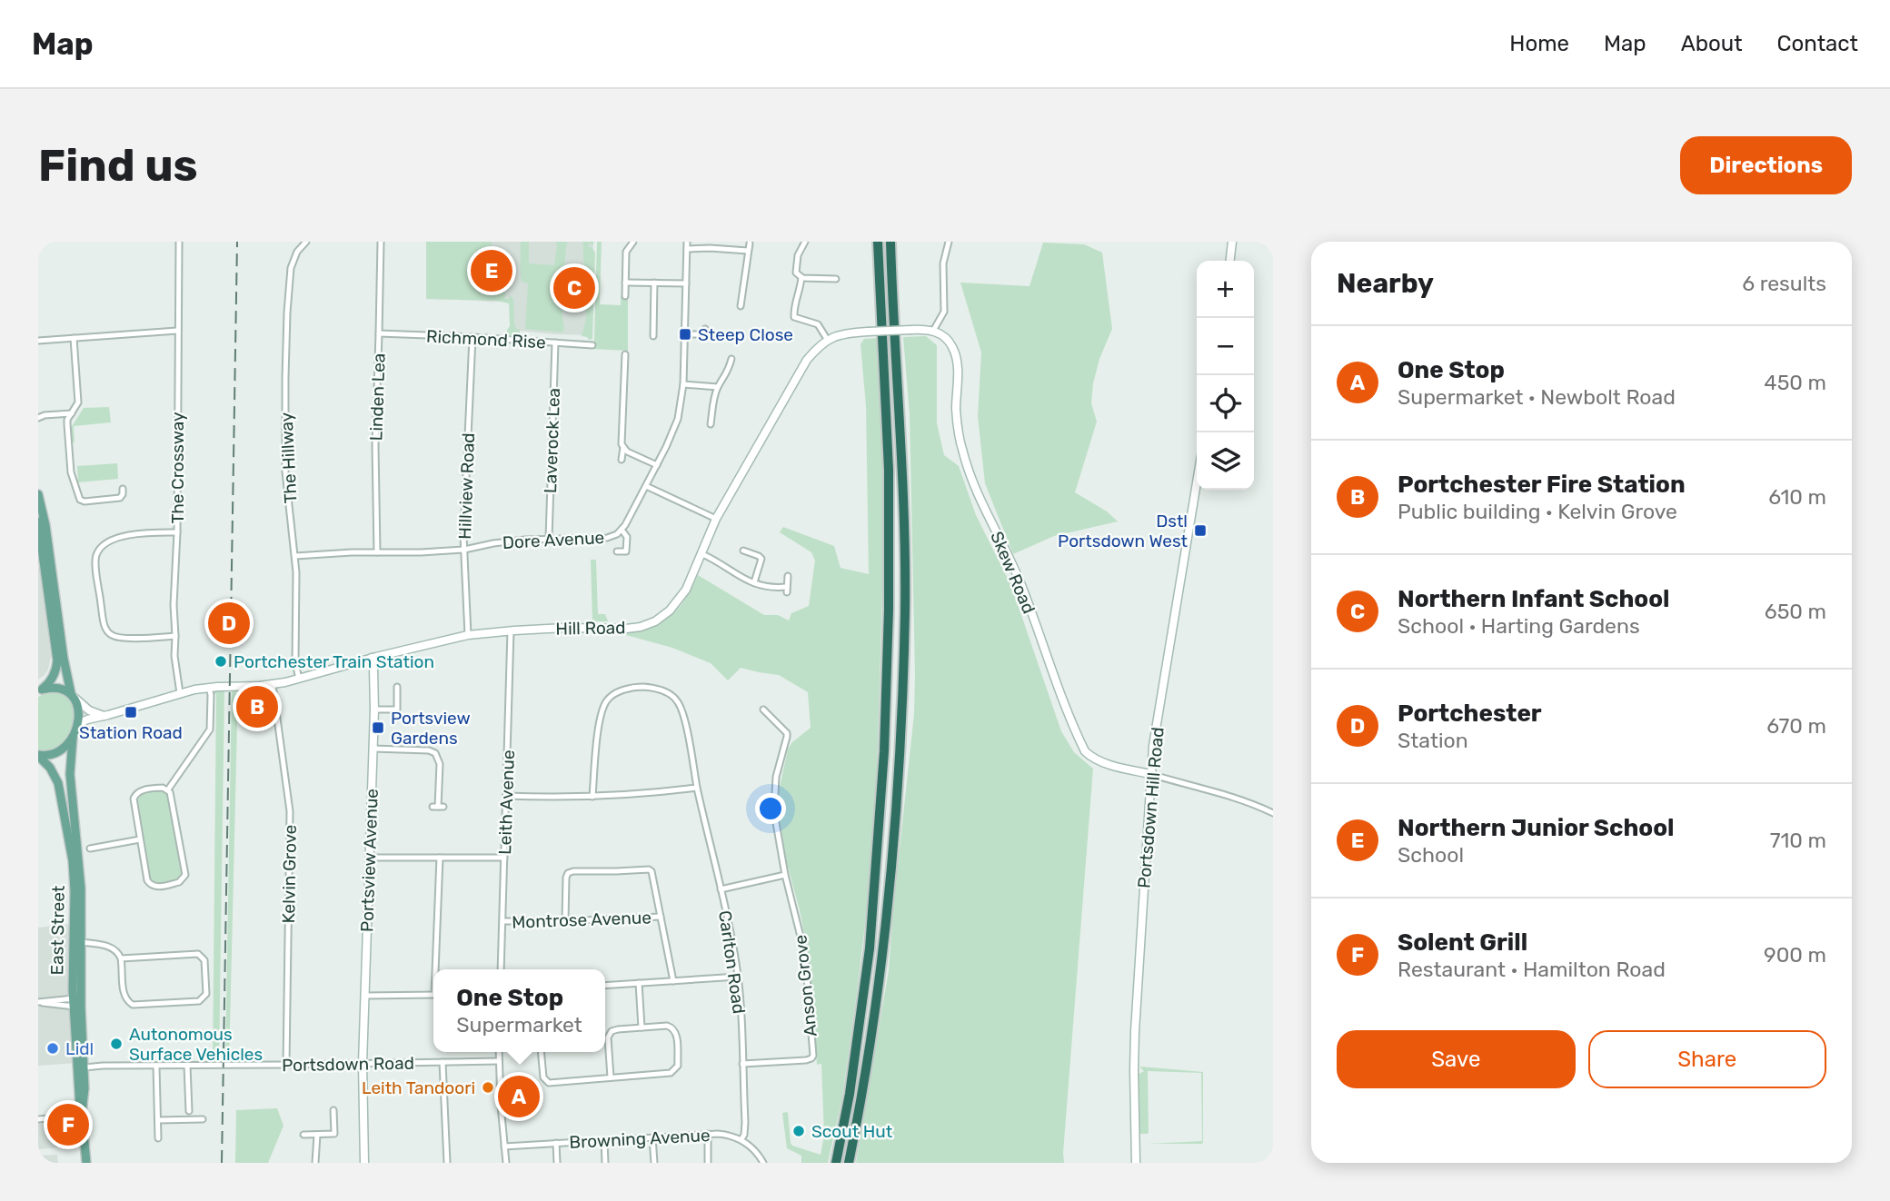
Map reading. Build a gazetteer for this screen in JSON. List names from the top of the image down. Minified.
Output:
{"streets":{"main road":["East Street"],"street":["Richmond Rise","Linden Lea","Laverock Lea","The Hillway","The Crossway","Hillview Road","Dore Avenue","Skew Road","Hill Road","Leith Avenue","Portsdown Hill Road","Portsview Avenue","Kelvin Grove","Montrose Avenue","Carlton Road","Anson Grove","Portsdown Road","Browning Avenue"]},"crossings":[["Richmond Rise","Linden Lea"],["Richmond Rise","Laverock Lea"],["Richmond Rise","Hillview Road"],["Linden Lea","Dore Avenue"],["Laverock Lea","Dore Avenue"],["The Hillway","Dore Avenue"],["The Hillway","Hill Road"],["Hillview Road","Dore Avenue"],["Hillview Road","Hill Road"],["Skew Road","Portsdown Hill Road"],["Hill Road","Leith Avenue"],["Hill Road","Portsview Avenue"],["Hill Road","Kelvin Grove"],["Leith Avenue","Montrose Avenue"],["Portsview Avenue","Portsdown Road"],["Kelvin Grove","Portsdown Road"],["East Street","Portsdown Road"],["Carlton Road","Anson Grove"],["Carlton Road","Browning Avenue"]],"places":{"transit":["Steep Close","Dstl Portsdown West","Station Road","Portsview Gardens"],"other":["Portchester Train Station","Autonomous Surface Vehicles","Lidl","Leith Tandoori","Scout Hut"]},"page":{"header":"Map","nav":["Home","Map","About","Contact"],"buttons":["Directions",["Save","Share"]],"title":"Find us","heading":["Nearby","6 results"],"pins":["E","C","D","B","A","F"],"map_buttons":["+","−"],"list":[{"mark":"A","name":"One Stop","note":"Supermarket · Newbolt Road","value":"450 m"},{"mark":"B","name":"Portchester Fire Station","note":"Public building · Kelvin Grove","value":"610 m"},{"mark":"C","name":"Northern Infant School","note":"School · Harting Gardens","value":"650 m"},{"mark":"D","name":"Portchester","note":"Station","value":"670 m"},{"mark":"E","name":"Northern Junior School","note":"School","value":"710 m"},{"mark":"F","name":"Solent Grill","note":"Restaurant · Hamilton Road","value":"900 m"}],"popup":["One Stop","Supermarket"]}}
